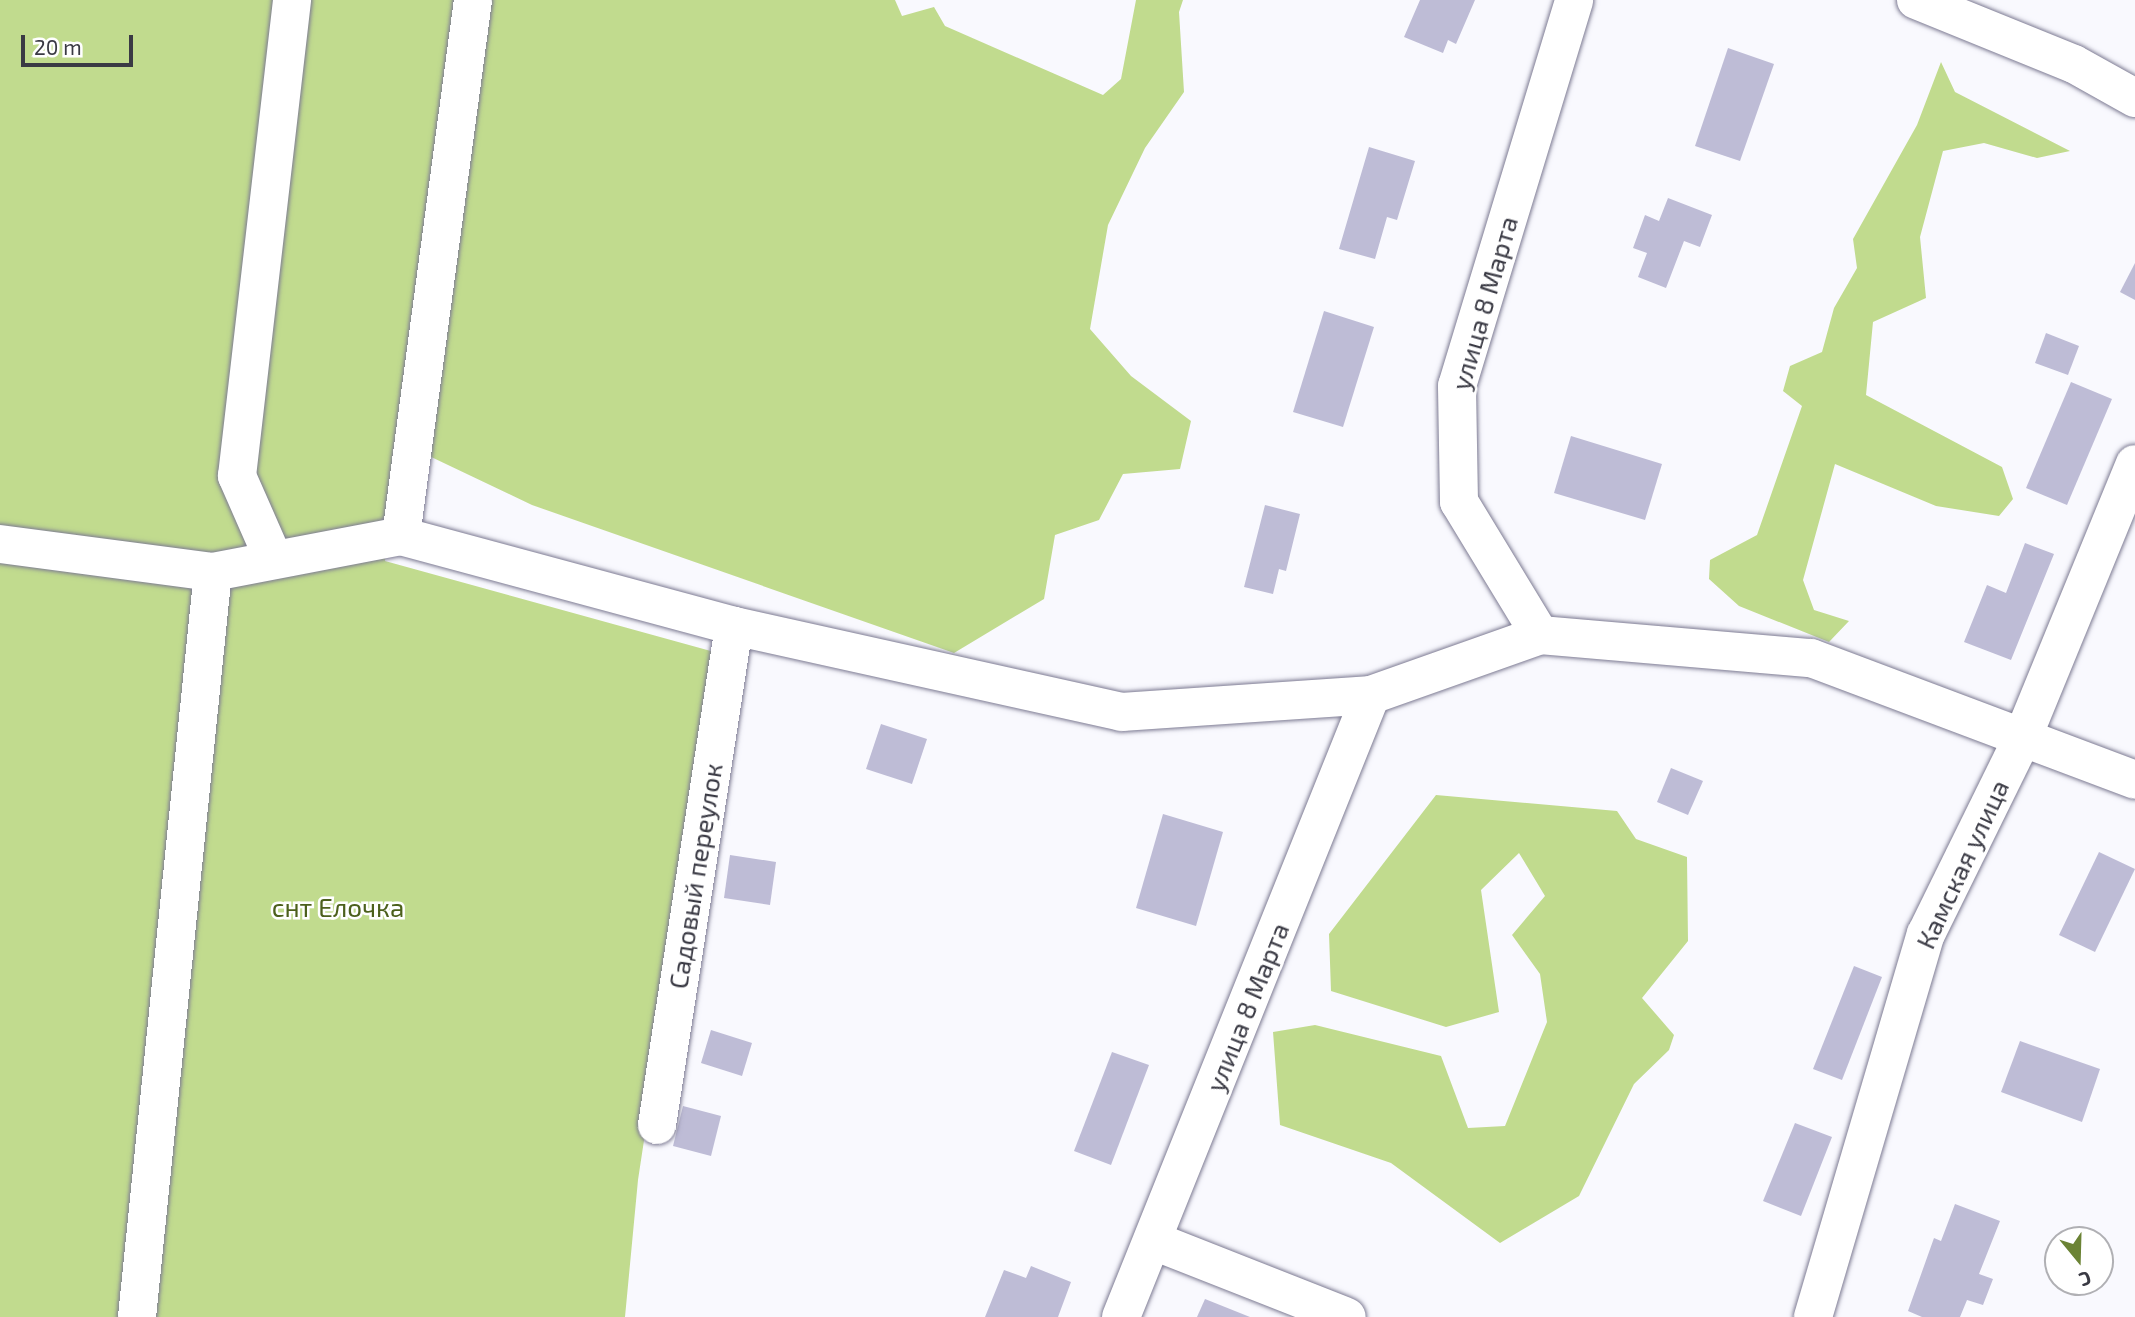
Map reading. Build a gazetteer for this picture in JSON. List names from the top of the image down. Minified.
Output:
{"streets":{"street":["улица 8 Марта","Камская улица","Садовый переулок"]},"parks":["снт Елочка"],"scale_bar":"20 m","north":"bottom"}
